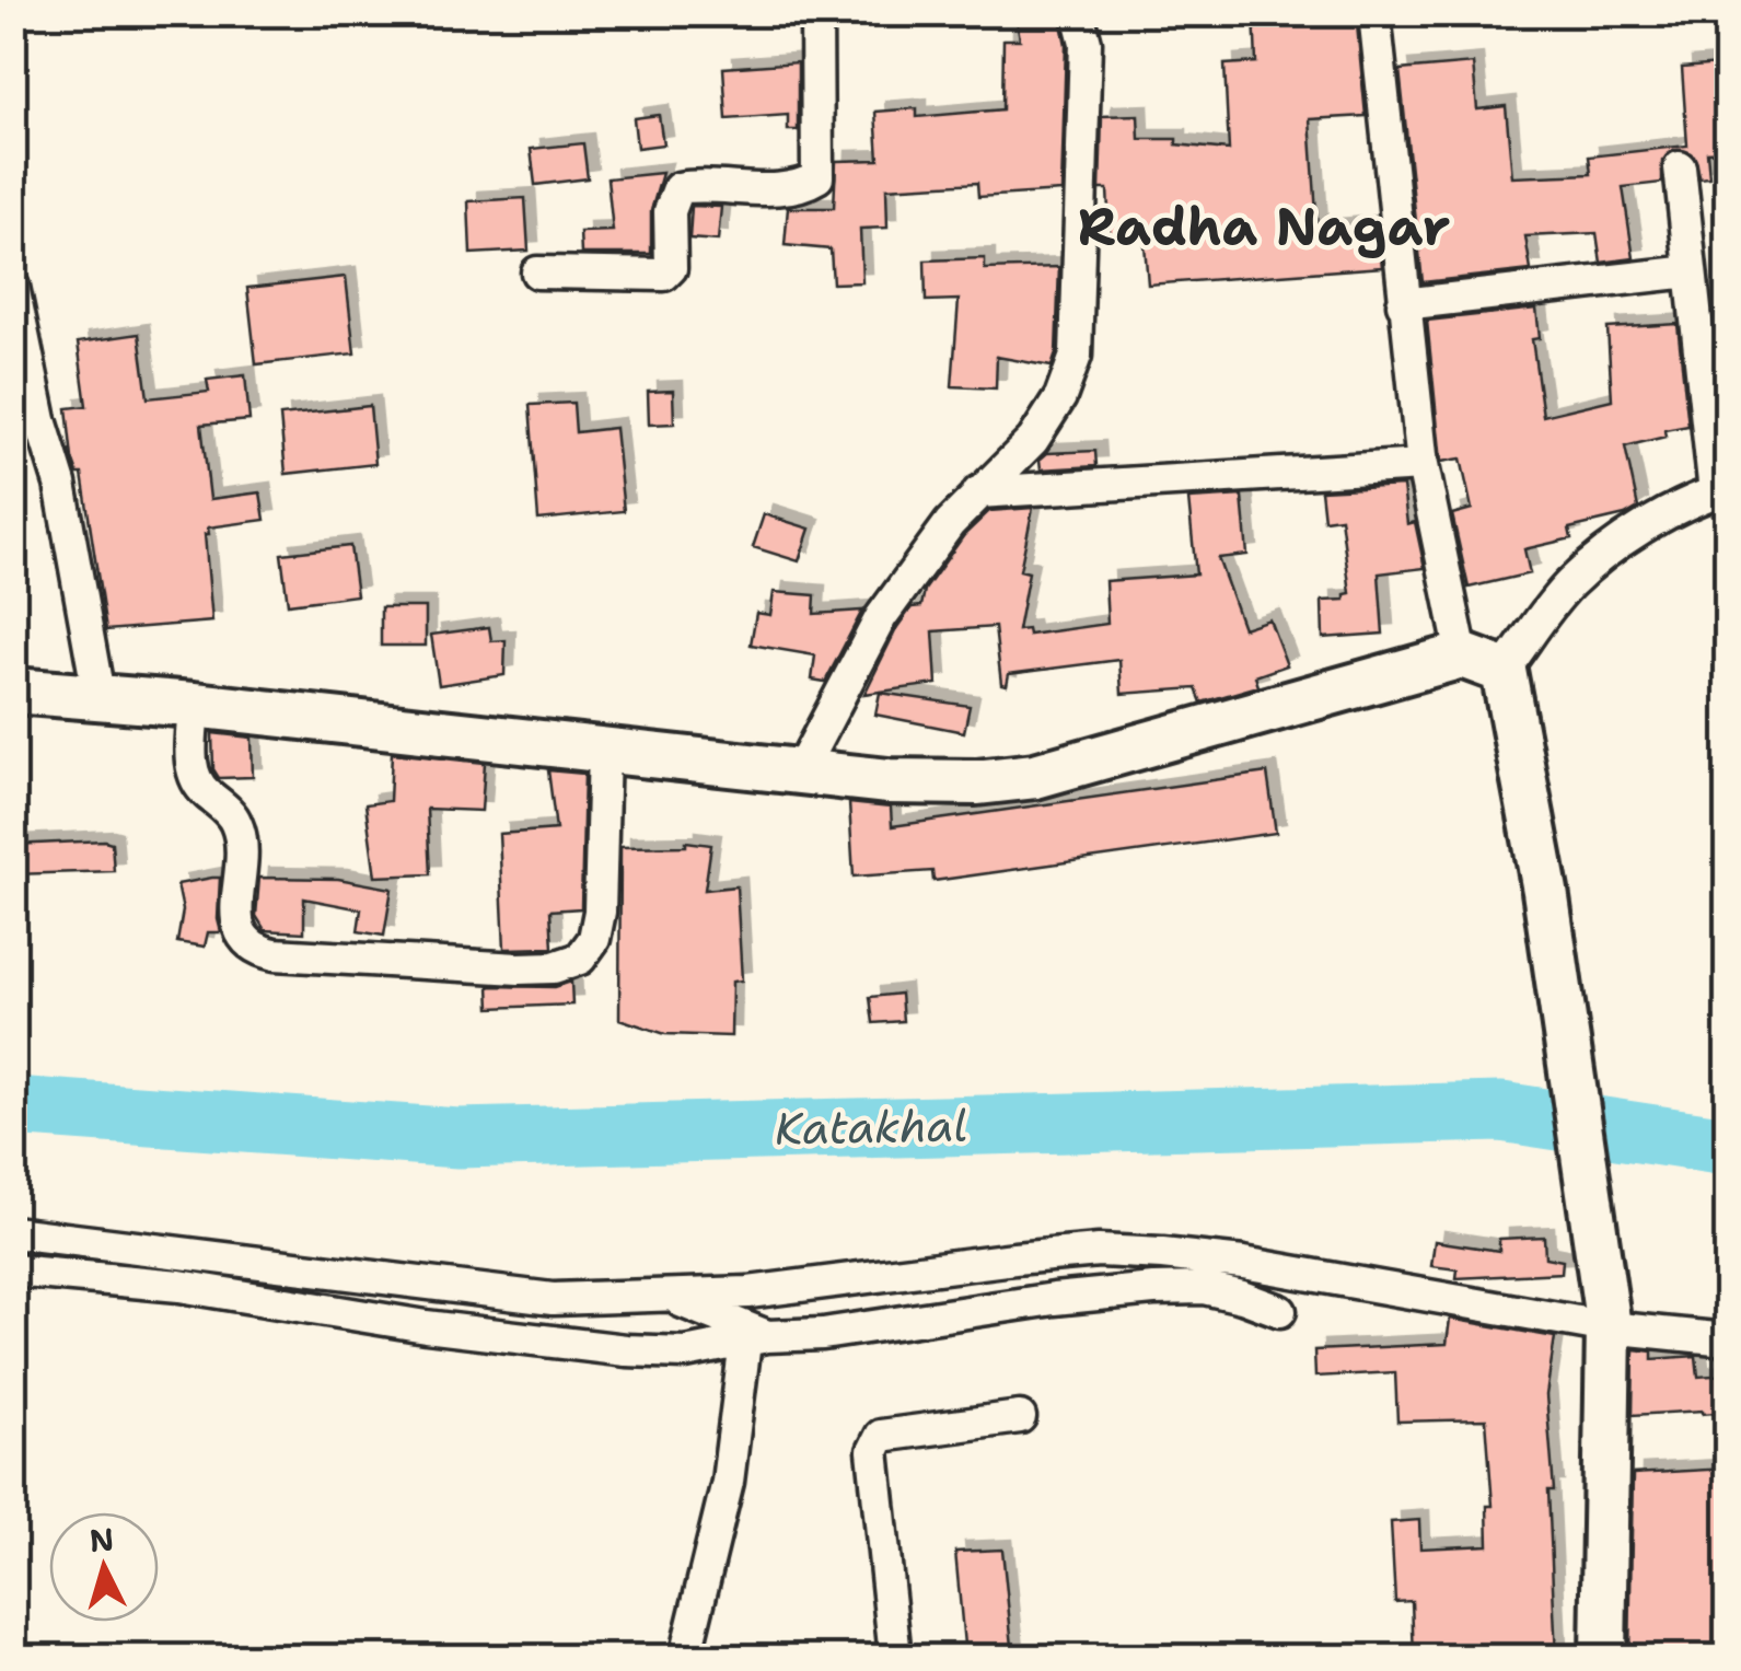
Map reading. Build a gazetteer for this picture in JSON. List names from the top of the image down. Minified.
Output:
{"districts":["Radha Nagar"],"water":["Katakhal"],"north":"top"}
